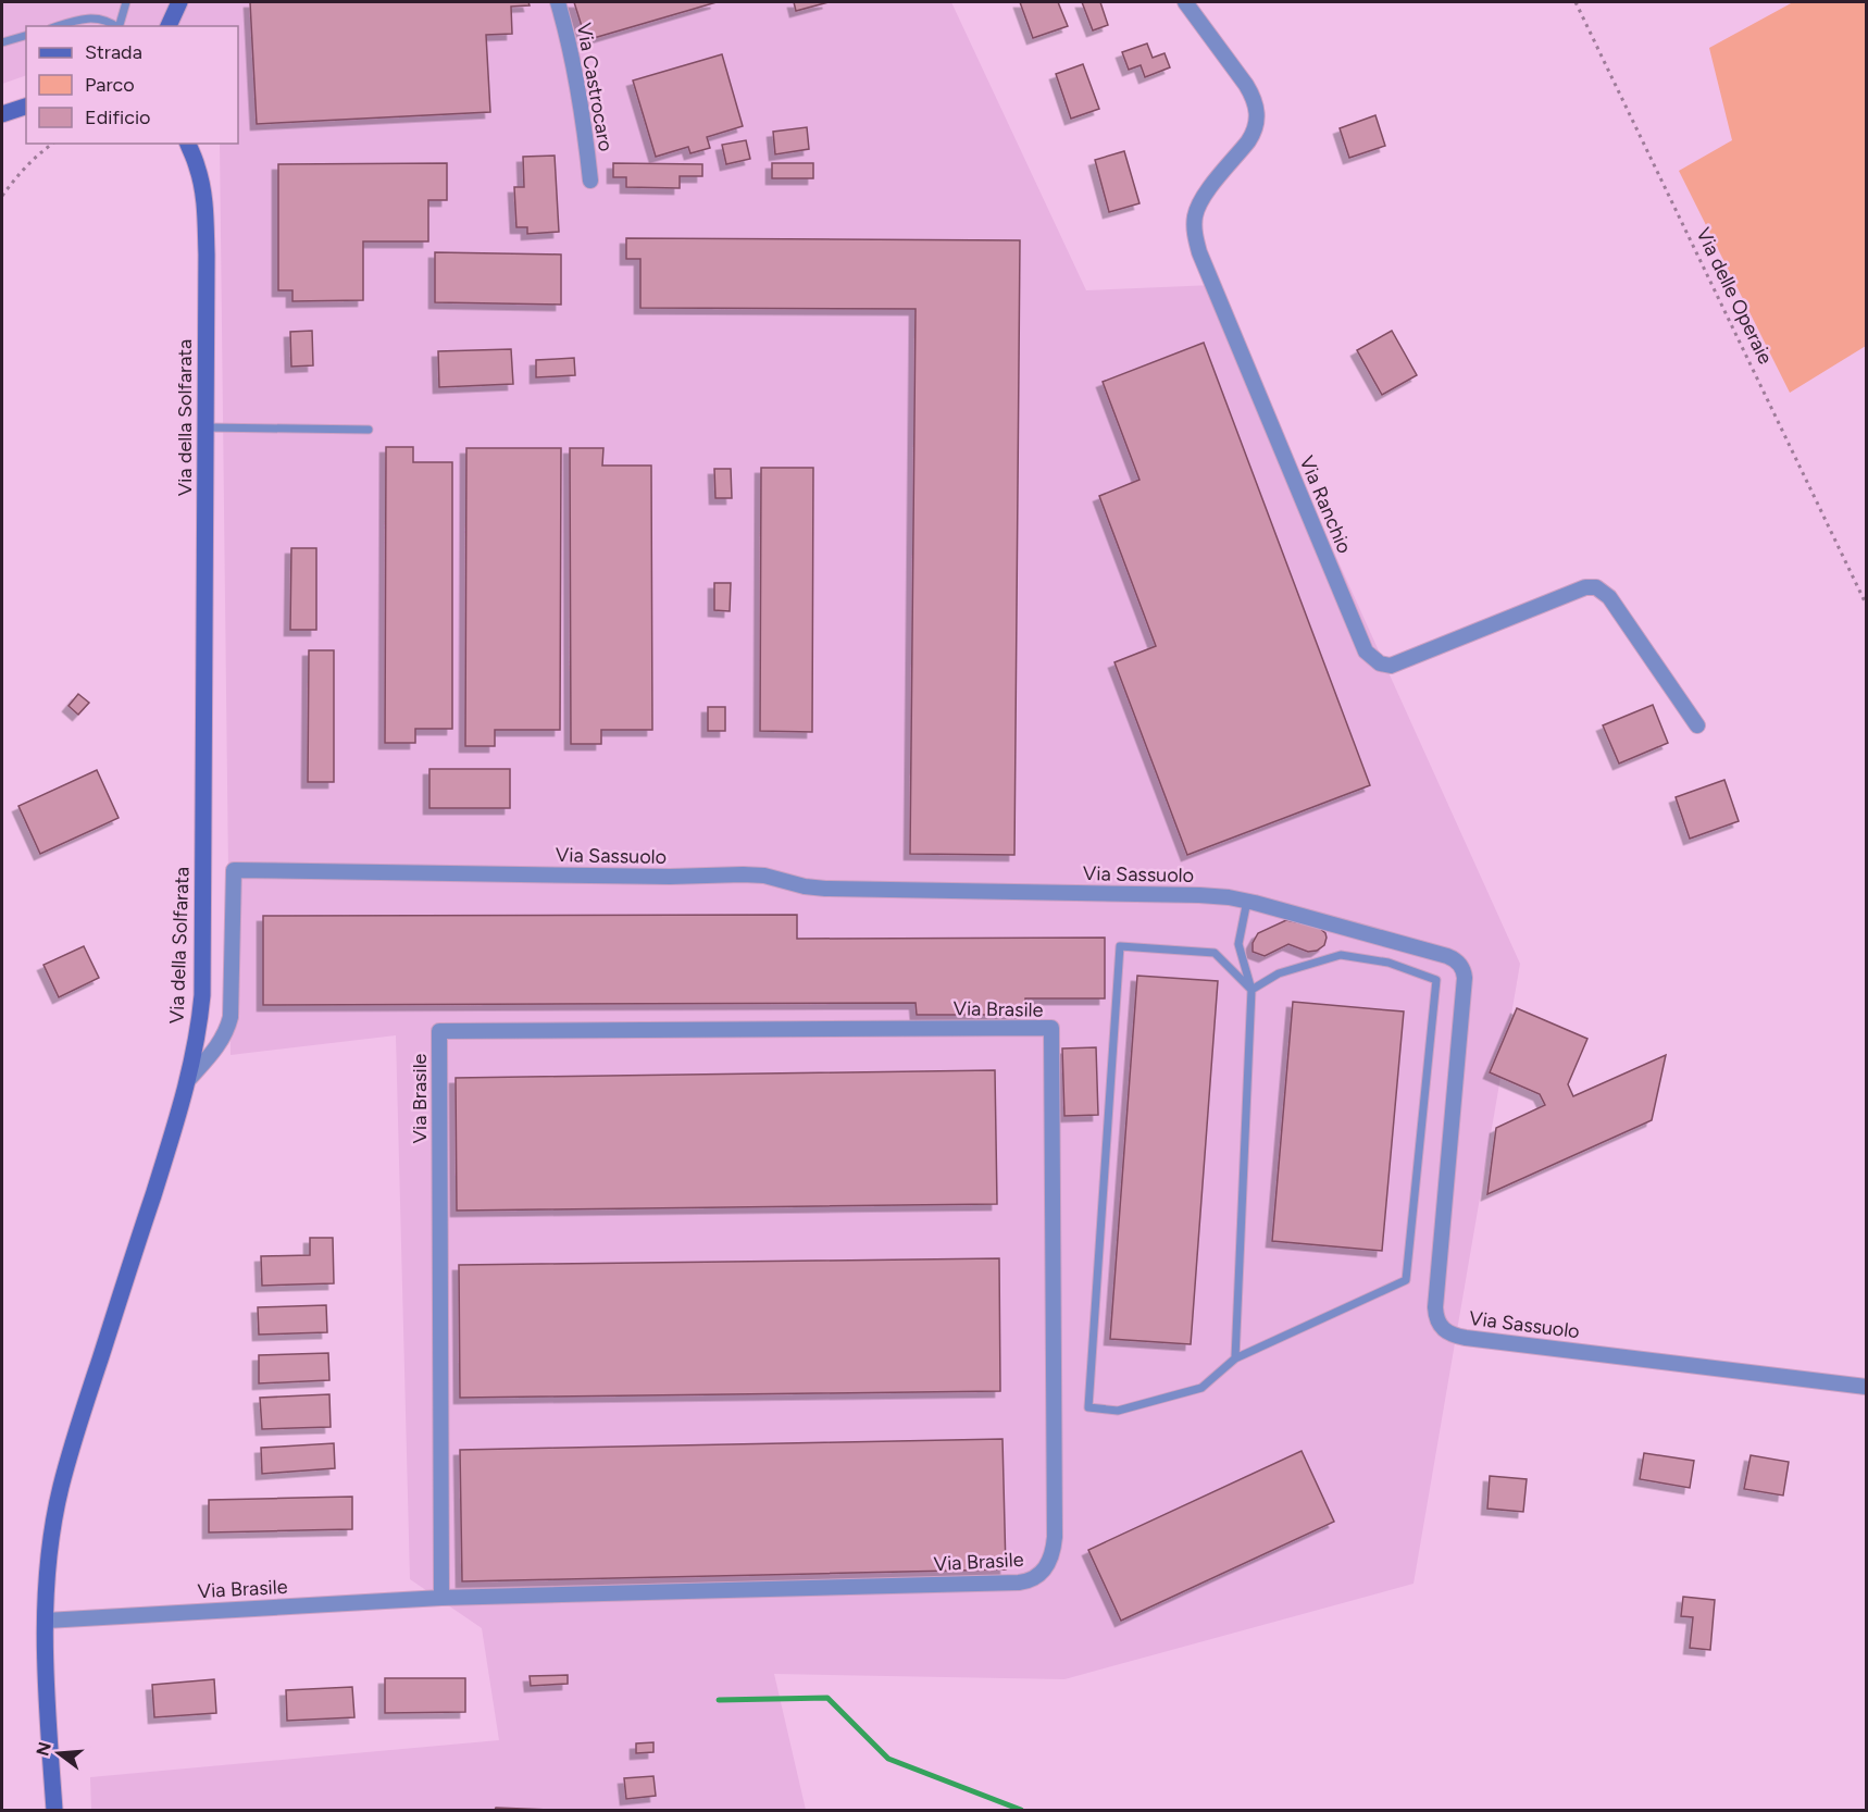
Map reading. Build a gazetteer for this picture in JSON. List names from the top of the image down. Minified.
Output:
{"streets":{"main road":["Via della Solfarata"],"street":["Via Castrocaro","Via Ranchio","Via Sassuolo","Via Brasile"],"path":["Via delle Operaie"]},"crossings":[["Via della Solfarata","Via Sassuolo"],["Via della Solfarata","Via Brasile"]],"legend":["Strada","Parco","Edificio"],"north":"left"}
